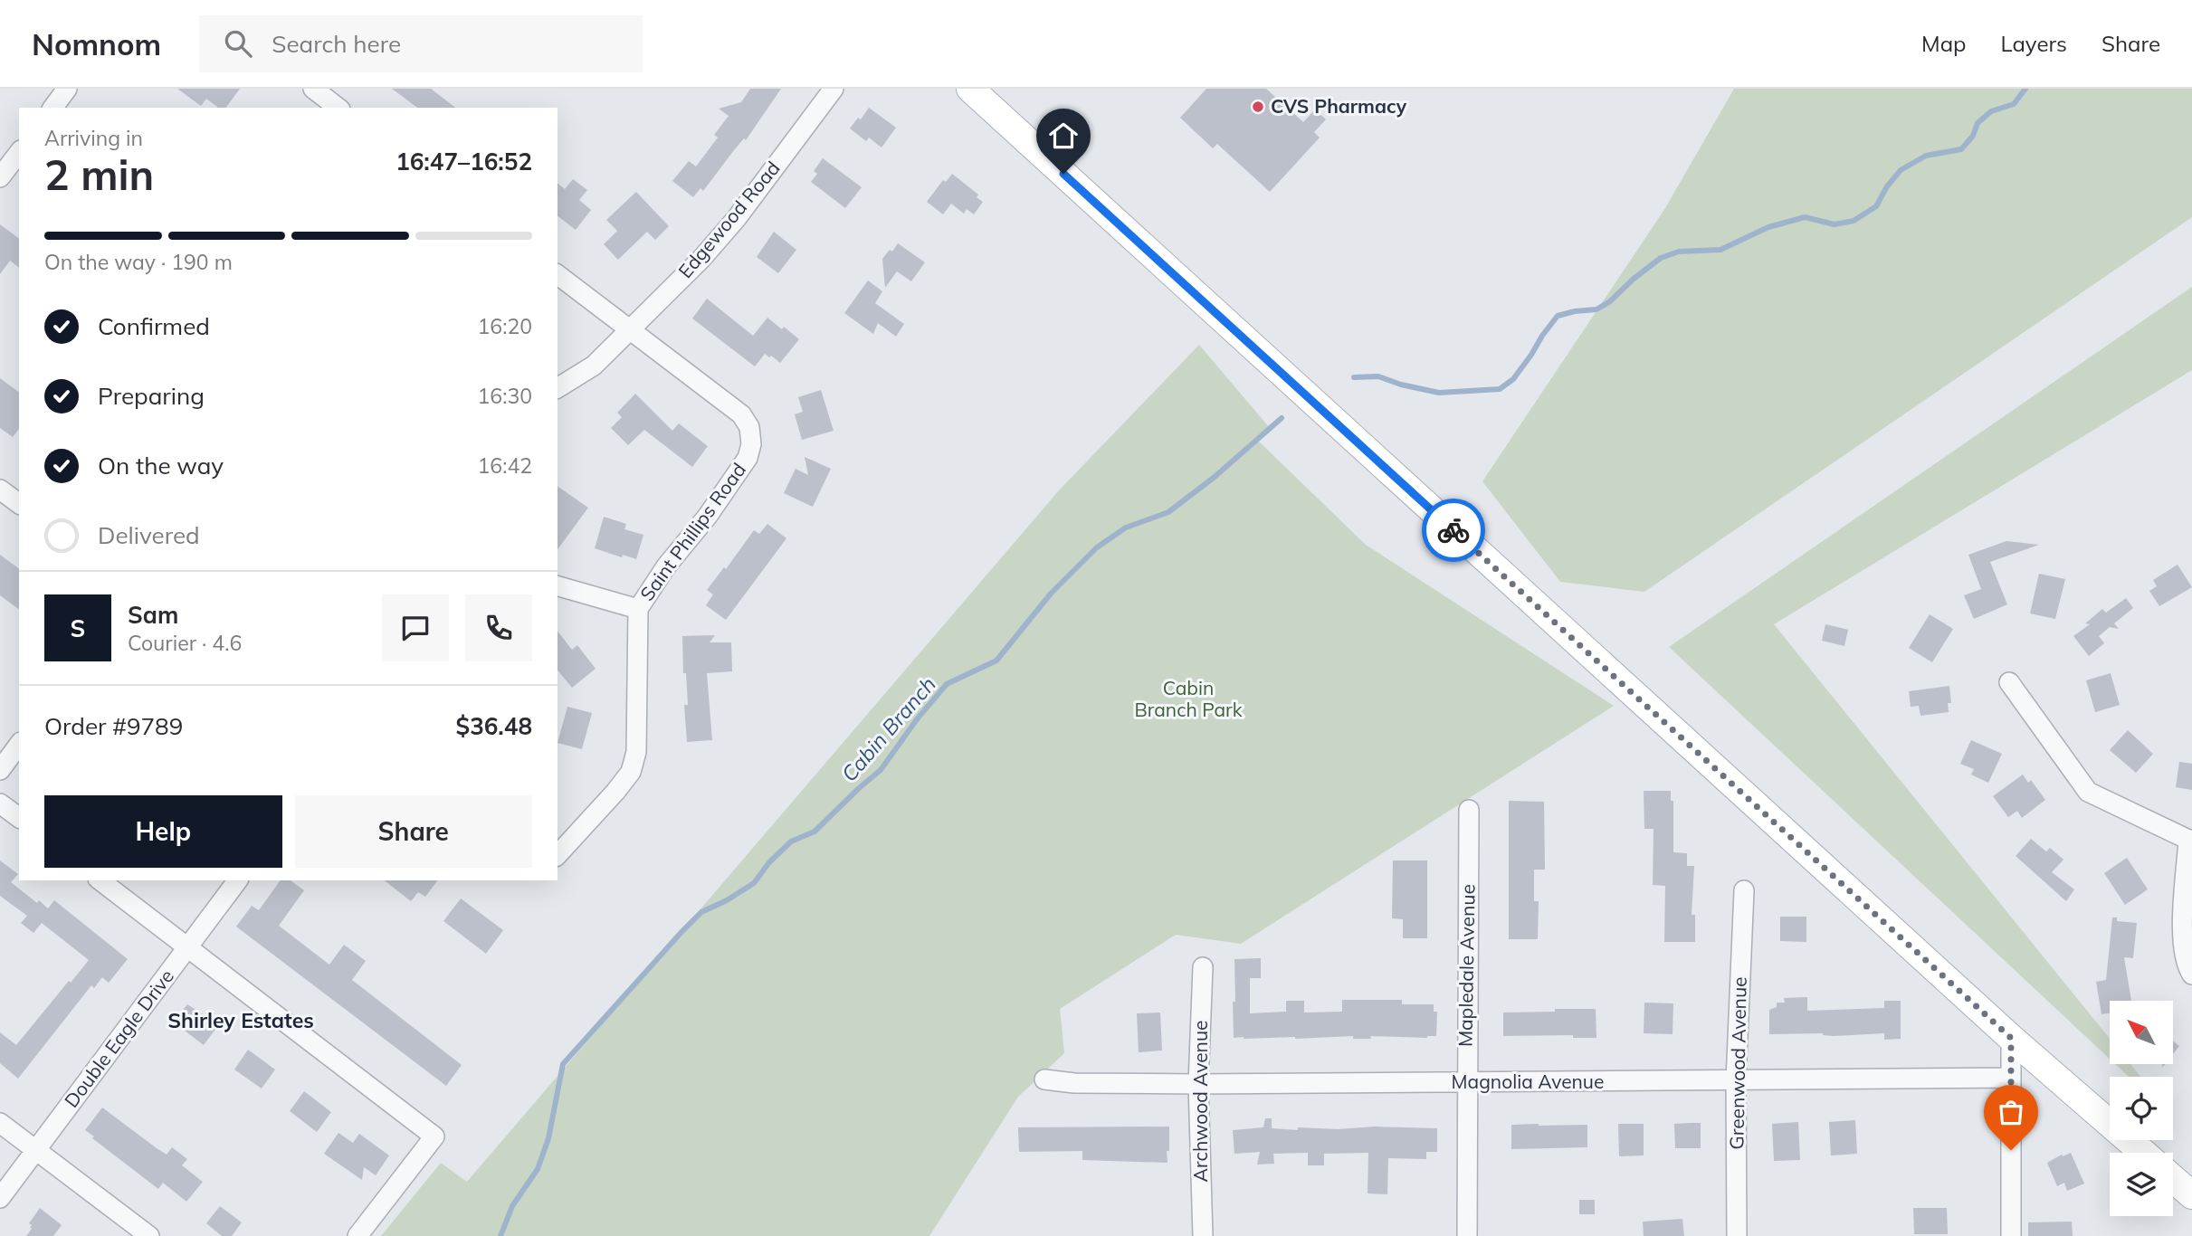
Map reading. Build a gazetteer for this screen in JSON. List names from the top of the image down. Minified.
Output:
{"streets":{"street":["Edgewood Road","Saint Phillips Road","Mapledale Avenue","Double Eagle Drive","Greenwood Avenue","Magnolia Avenue","Archwood Avenue"]},"crossings":[["Edgewood Road","Saint Phillips Road"],["Mapledale Avenue","Magnolia Avenue"],["Greenwood Avenue","Magnolia Avenue"],["Magnolia Avenue","Archwood Avenue"]],"districts":["Shirley Estates"],"water":["Cabin Branch"],"parks":["Cabin Branch Park"],"places":["CVS Pharmacy"],"north":"top left","page":{"header":"Nomnom","search":"Search here","nav":["Map","Layers","Share"],"heading":["2 min","Arriving in","16:47–16:52"],"panel":["Sam","Courier · 4.6","Order #9789","$36.48"],"bar":"On the way · 190 m","list":[["Confirmed","16:20"],["Preparing","16:30"],["On the way","16:42"],"Delivered"],"round":"S","buttons":["Help","Share"]}}
